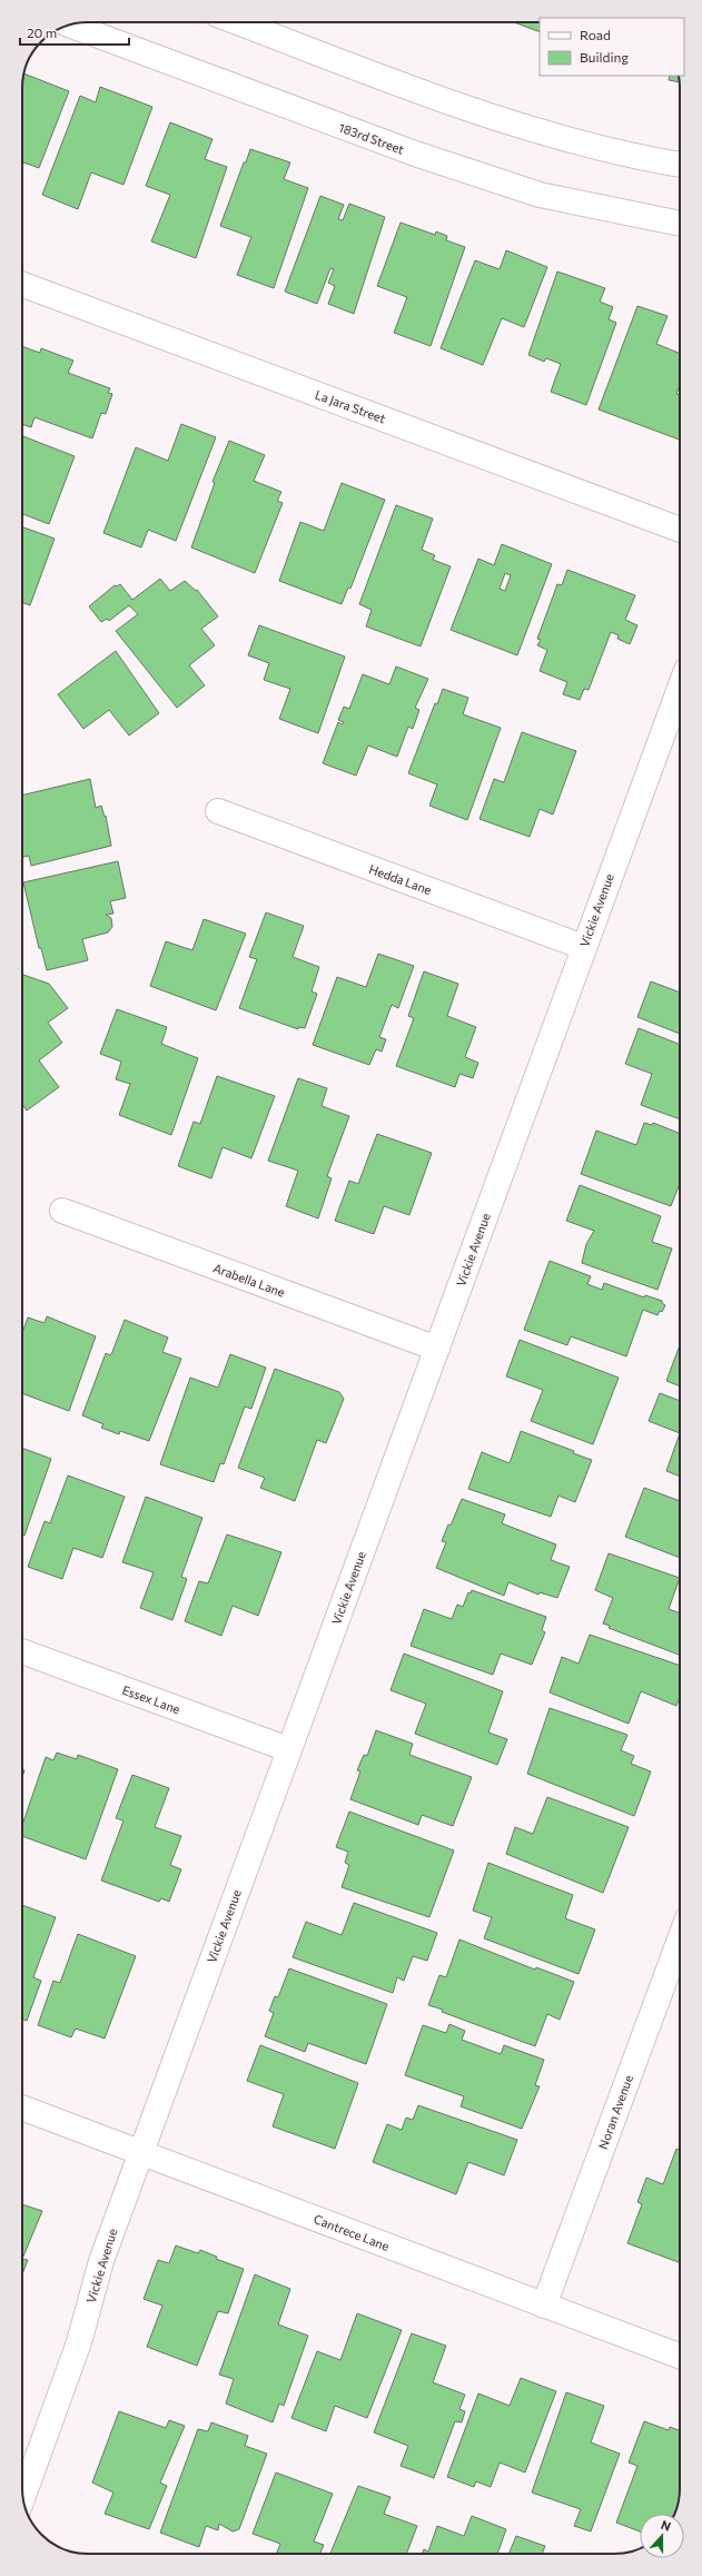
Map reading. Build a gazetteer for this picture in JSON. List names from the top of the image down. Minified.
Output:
{"streets":{"street":["183rd Street","La Jara Street","Hedda Lane","Vickie Avenue","Arabella Lane","Essex Lane","Noran Avenue","Cantrece Lane"]},"crossings":[["Hedda Lane","Vickie Avenue"],["Vickie Avenue","Arabella Lane"],["Vickie Avenue","Essex Lane"],["Vickie Avenue","Cantrece Lane"],["Noran Avenue","Cantrece Lane"]],"legend":["Road","Building"],"scale_bar":"20 m","north":"top"}
